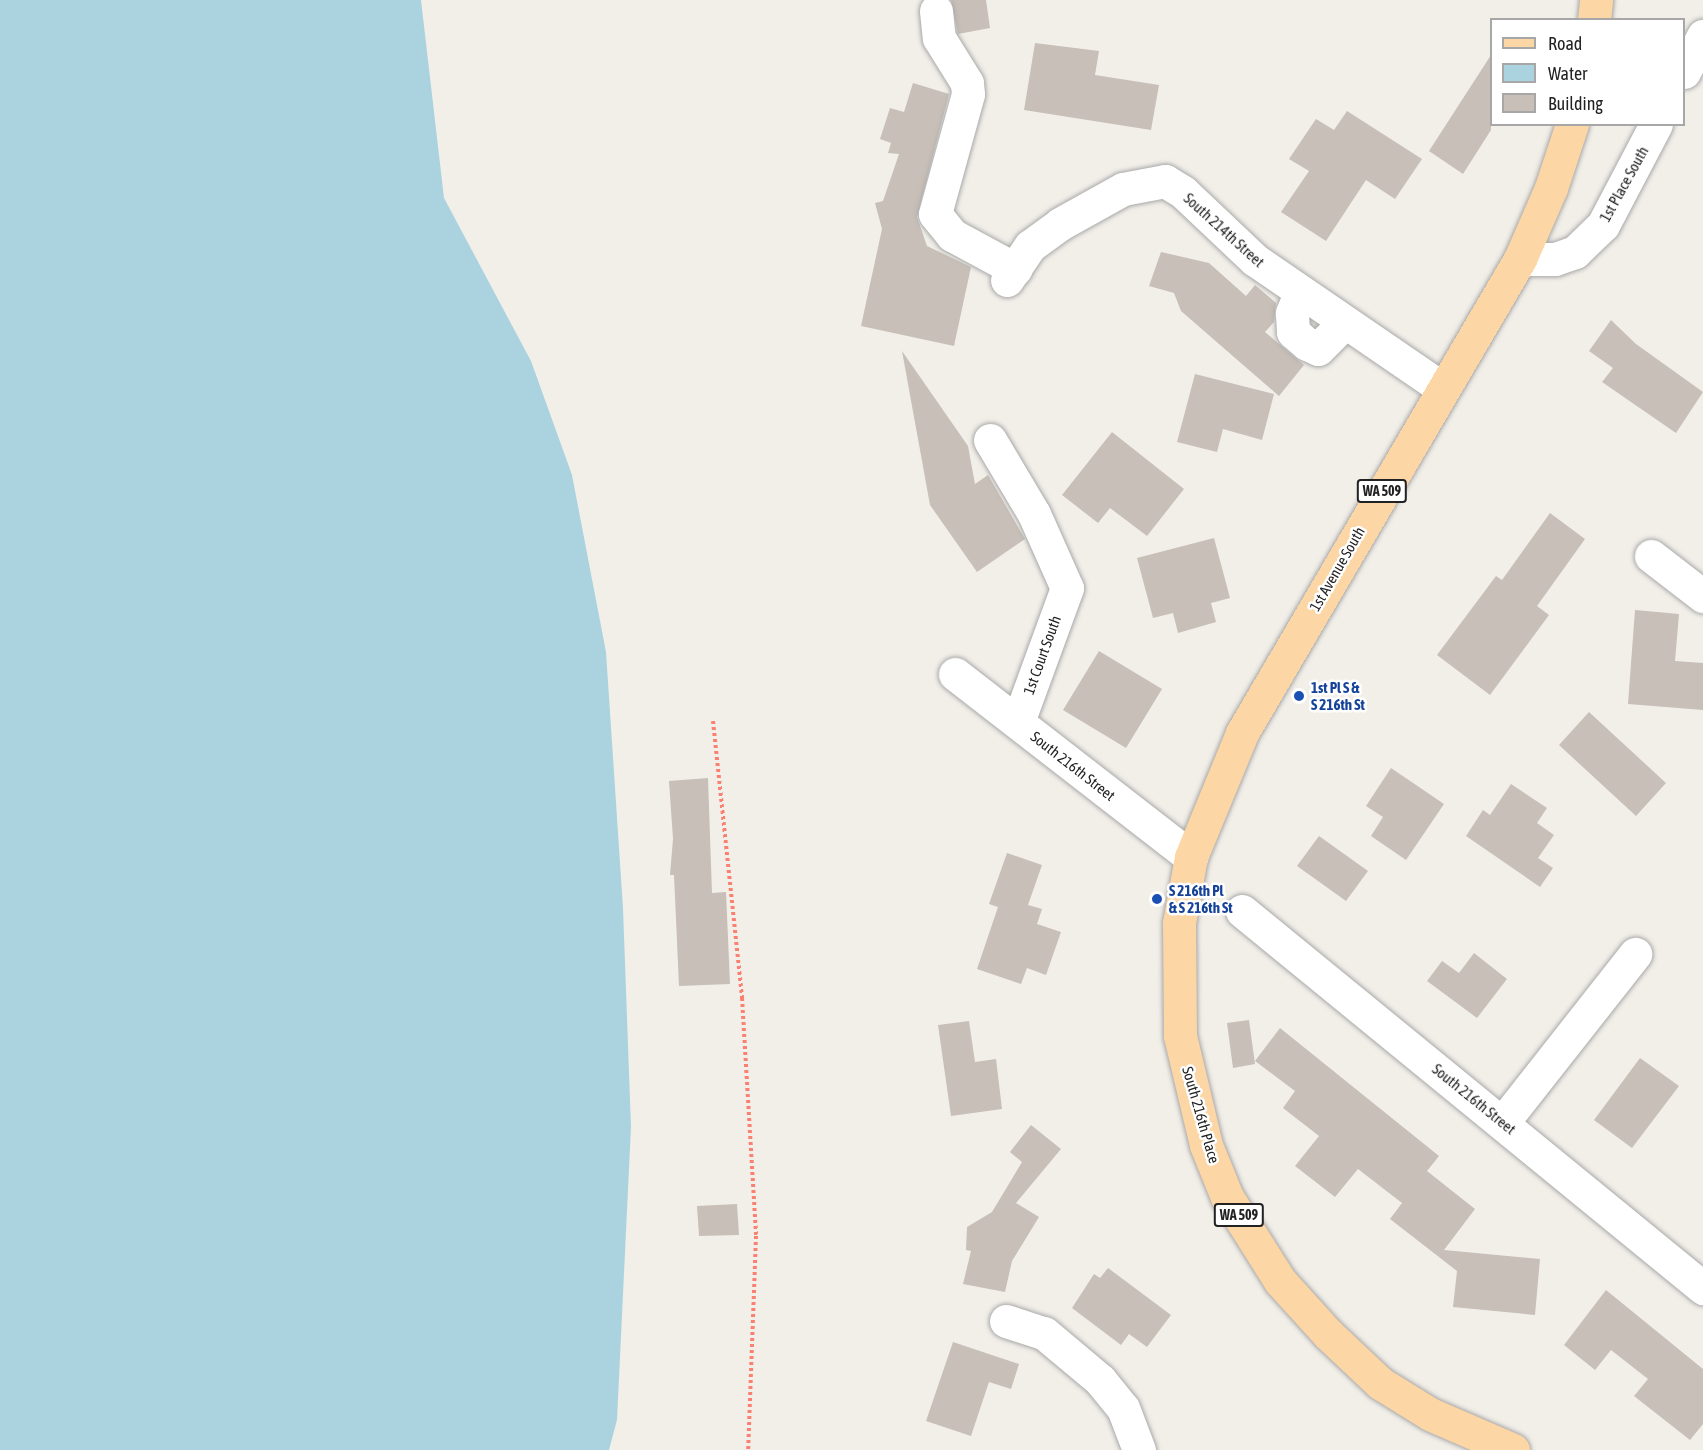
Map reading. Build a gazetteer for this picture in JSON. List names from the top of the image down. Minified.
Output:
{"streets":{"main road":["WA 509","1st Avenue South","South 216th Place"],"street":["1st Place South","South 214th Street","1st Court South","South 216th Street"]},"crossings":[["1st Place South","1st Avenue South"],["South 214th Street","1st Avenue South"],["1st Avenue South","South 216th Street"],["1st Avenue South","South 216th Place"],["1st Court South","South 216th Street"],["South 216th Street","South 216th Place"]],"places":["1st Pl S & S 216th St","S 216th Pl & S 216th St"],"legend":["Road","Water","Building"]}
